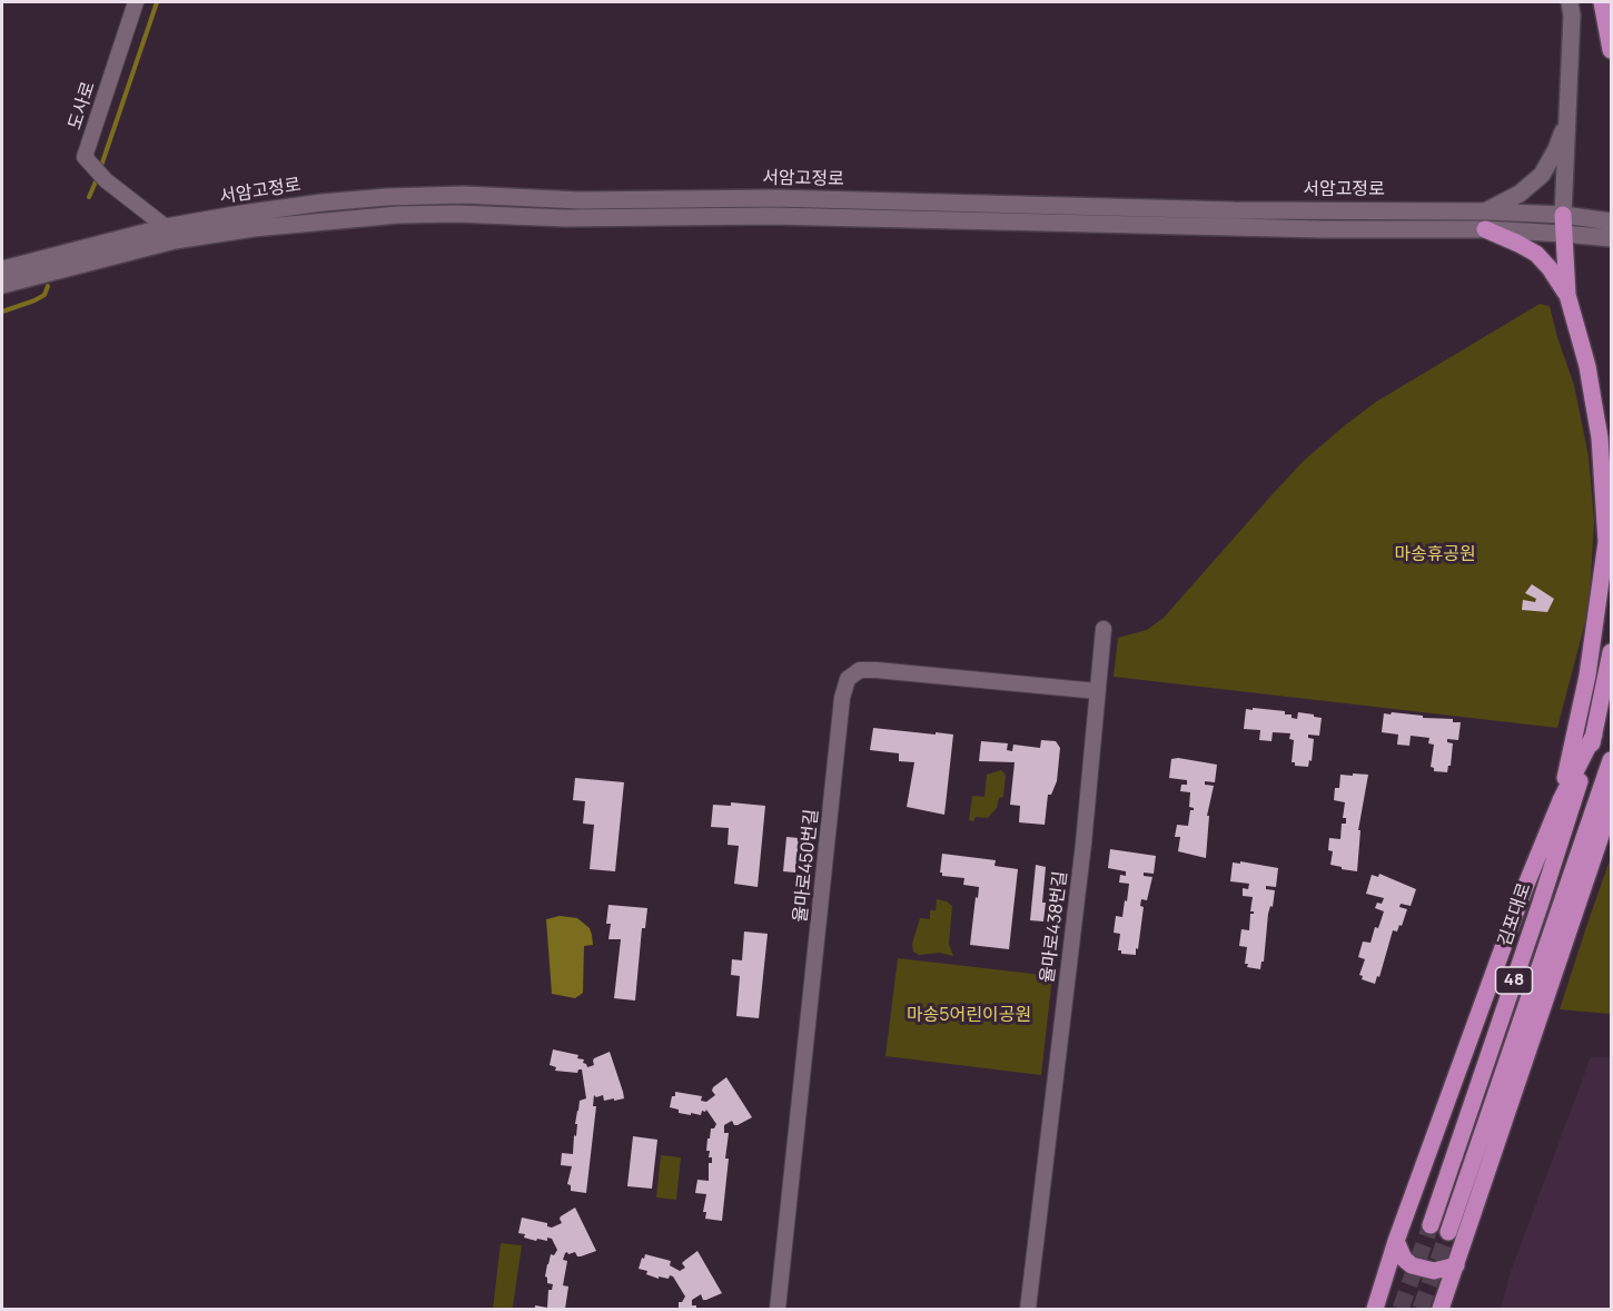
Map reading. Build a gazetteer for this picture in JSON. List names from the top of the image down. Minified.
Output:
{"streets":{"main road":["서암고정로","김포대로","48"],"street":["도사로","율마로450번길","율마로438번길"]},"crossings":[["도사로","서암고정로"],["율마로450번길","율마로438번길"]],"parks":["마송휴공원","마송5어린이공원"]}
